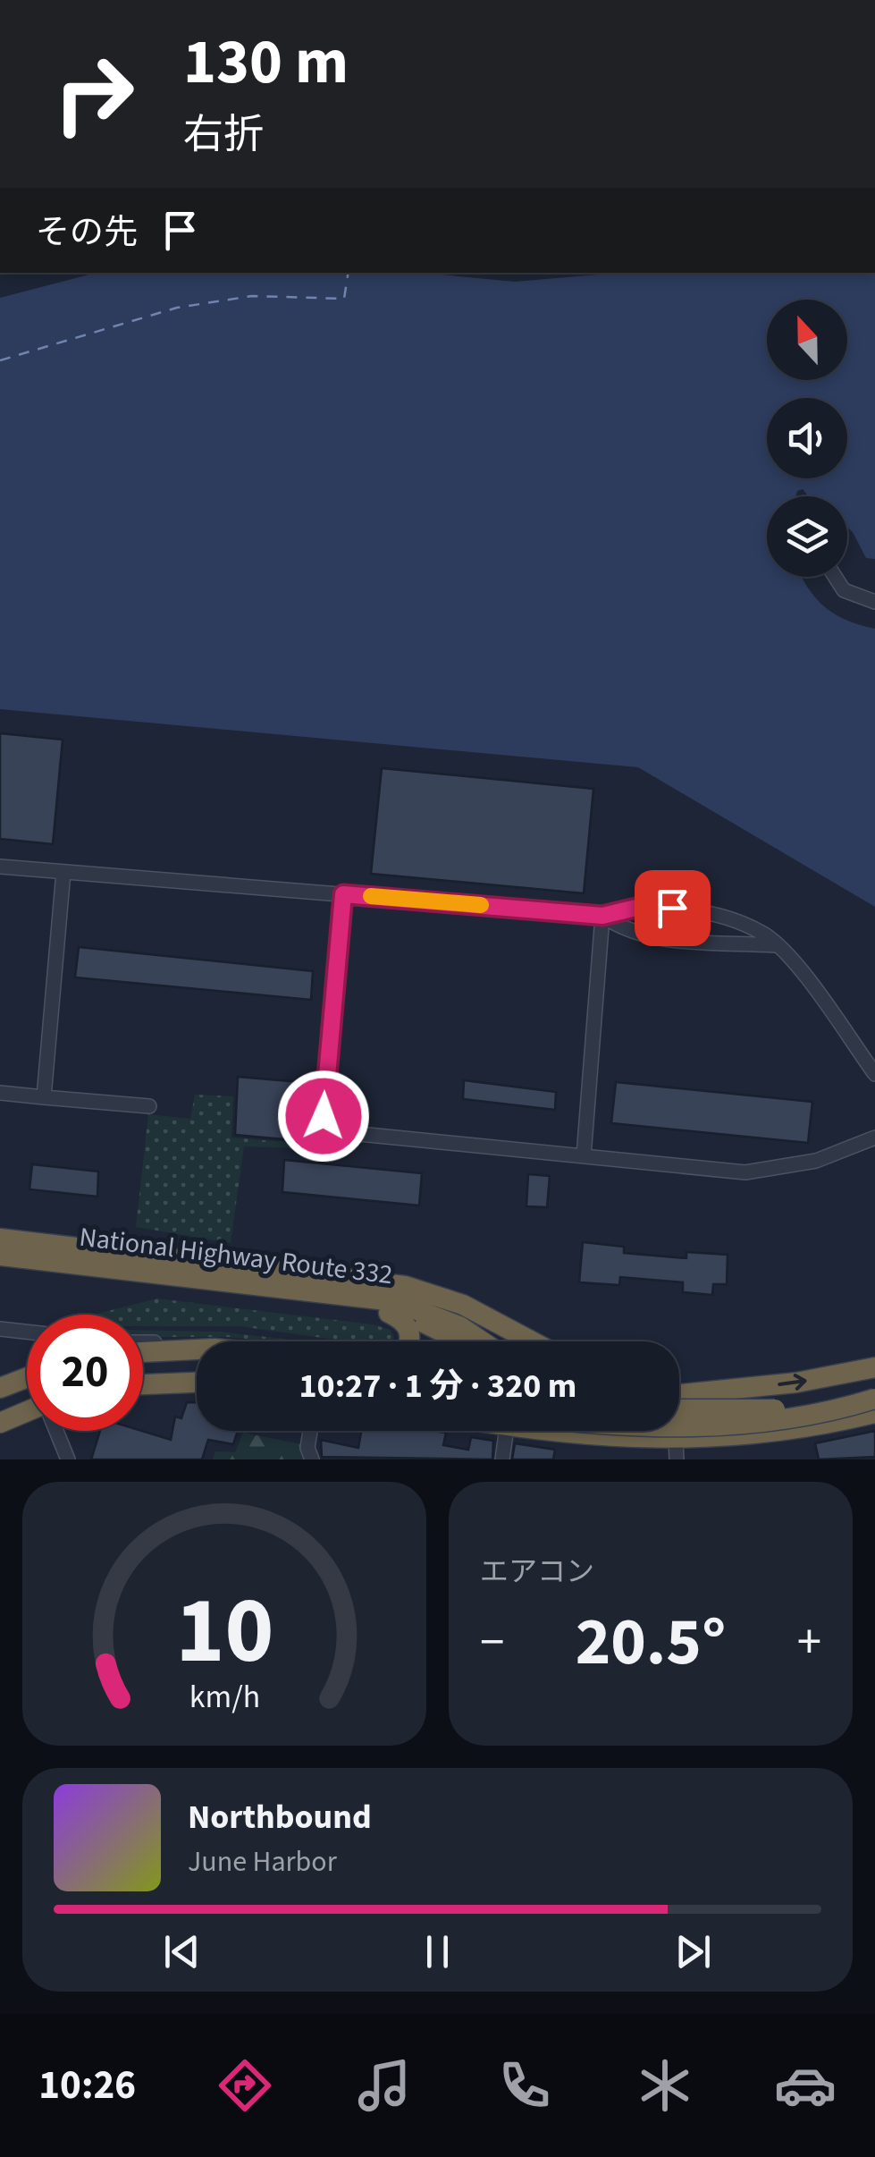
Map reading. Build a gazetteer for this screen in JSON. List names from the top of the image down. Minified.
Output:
{"streets":{"highway":["National Highway Route 332"]},"north":"top","page":{"turn":["130 m","右折"],"then":"その先","limit":"20","trip":"10:27 · 1 分 · 320 m","tile":"エアコン","heat":["−","20.5°","+"],"song":["Northbound","June Harbor"],"tabs":"10:26","gauge":["10","km/h"]}}
